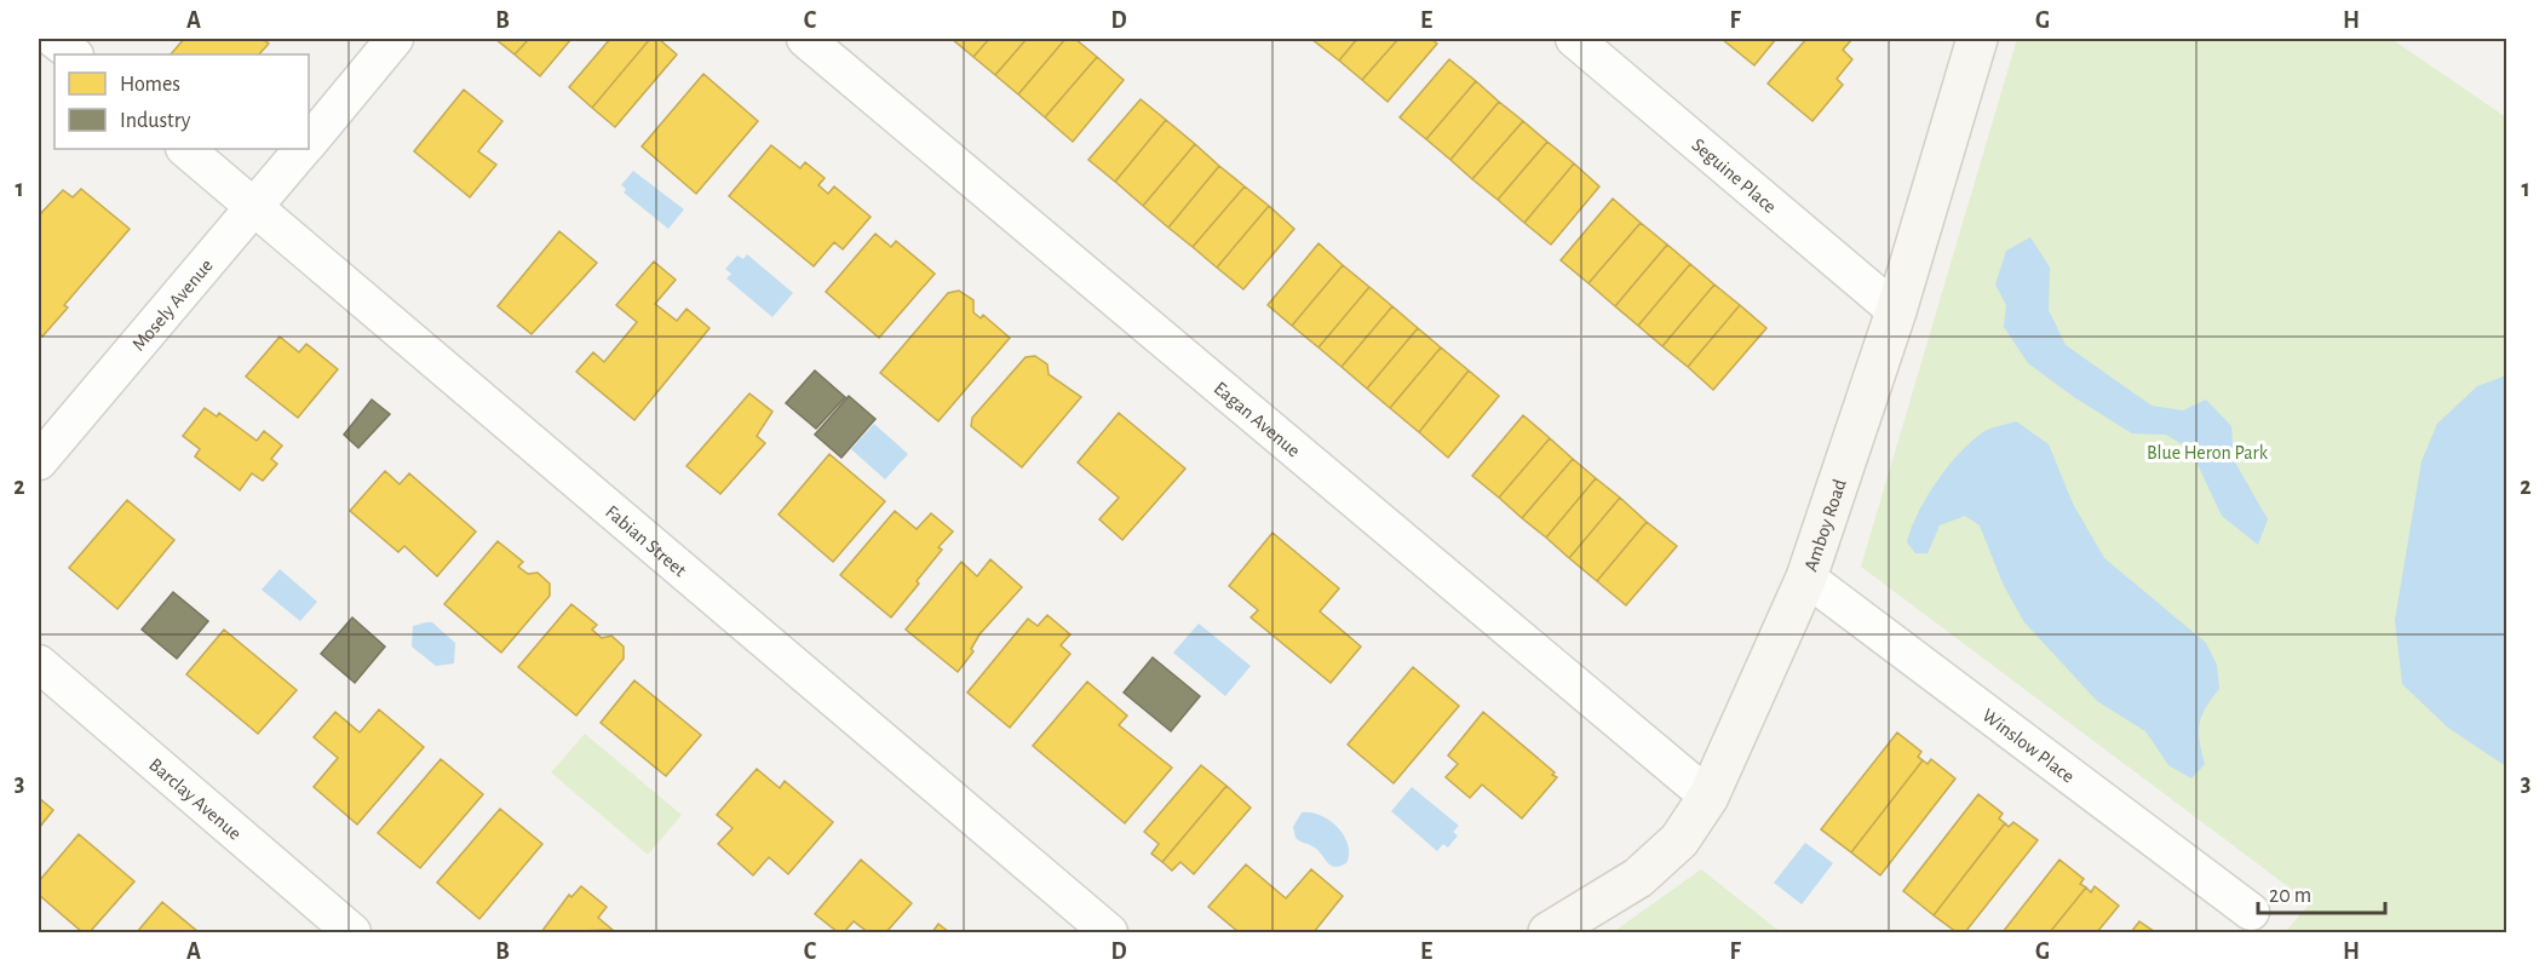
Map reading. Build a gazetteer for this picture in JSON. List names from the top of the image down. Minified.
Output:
{"streets":{"main road":["Amboy Road"],"street":["Seguine Place","Mosely Avenue","Eagan Avenue","Fabian Street","Winslow Place","Barclay Avenue"]},"crossings":[["Seguine Place","Amboy Road"],["Mosely Avenue","Fabian Street"],["Eagan Avenue","Amboy Road"],["Amboy Road","Winslow Place"]],"parks":["Blue Heron Park"],"legend":["Homes","Industry"],"scale_bar":"20 m","grid":{"columns":["A","B","C","D","E","F","G","H"],"rows":["1","2","3"]}}
